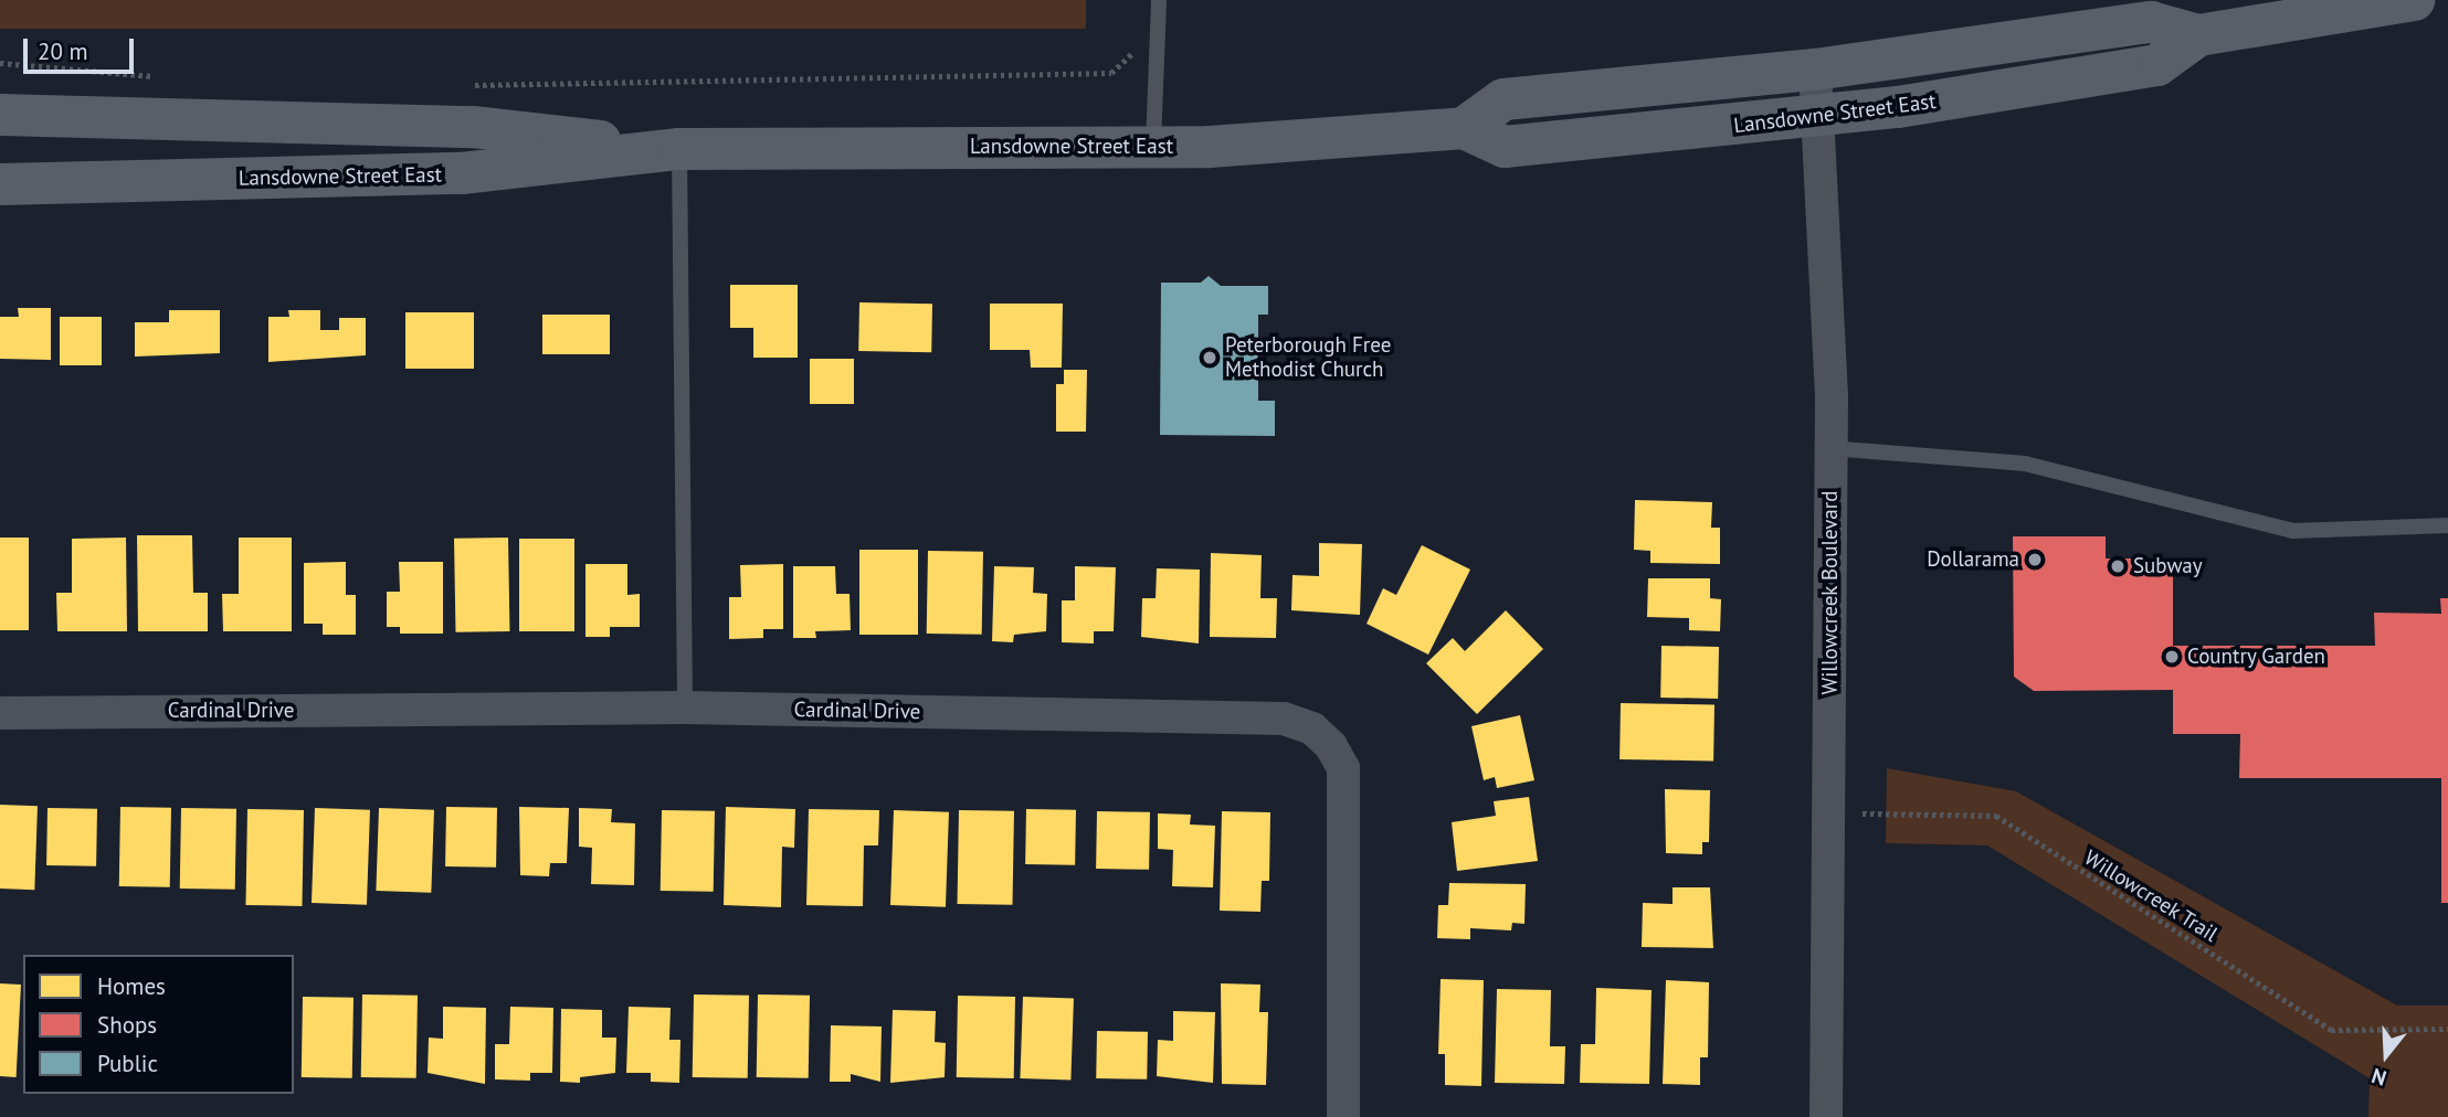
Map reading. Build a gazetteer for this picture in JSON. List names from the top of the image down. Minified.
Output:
{"streets":{"main road":["Lansdowne Street East"],"street":["Willowcreek Boulevard","Cardinal Drive"],"path":["Willowcreek Trail"]},"crossings":[["Lansdowne Street East","Willowcreek Boulevard"],["Willowcreek Boulevard","Willowcreek Trail"]],"places":["Peterborough Free Methodist Church","Dollarama","Subway","Country Garden"],"legend":["Homes","Shops","Public"],"scale_bar":"20 m","north":"bottom"}
